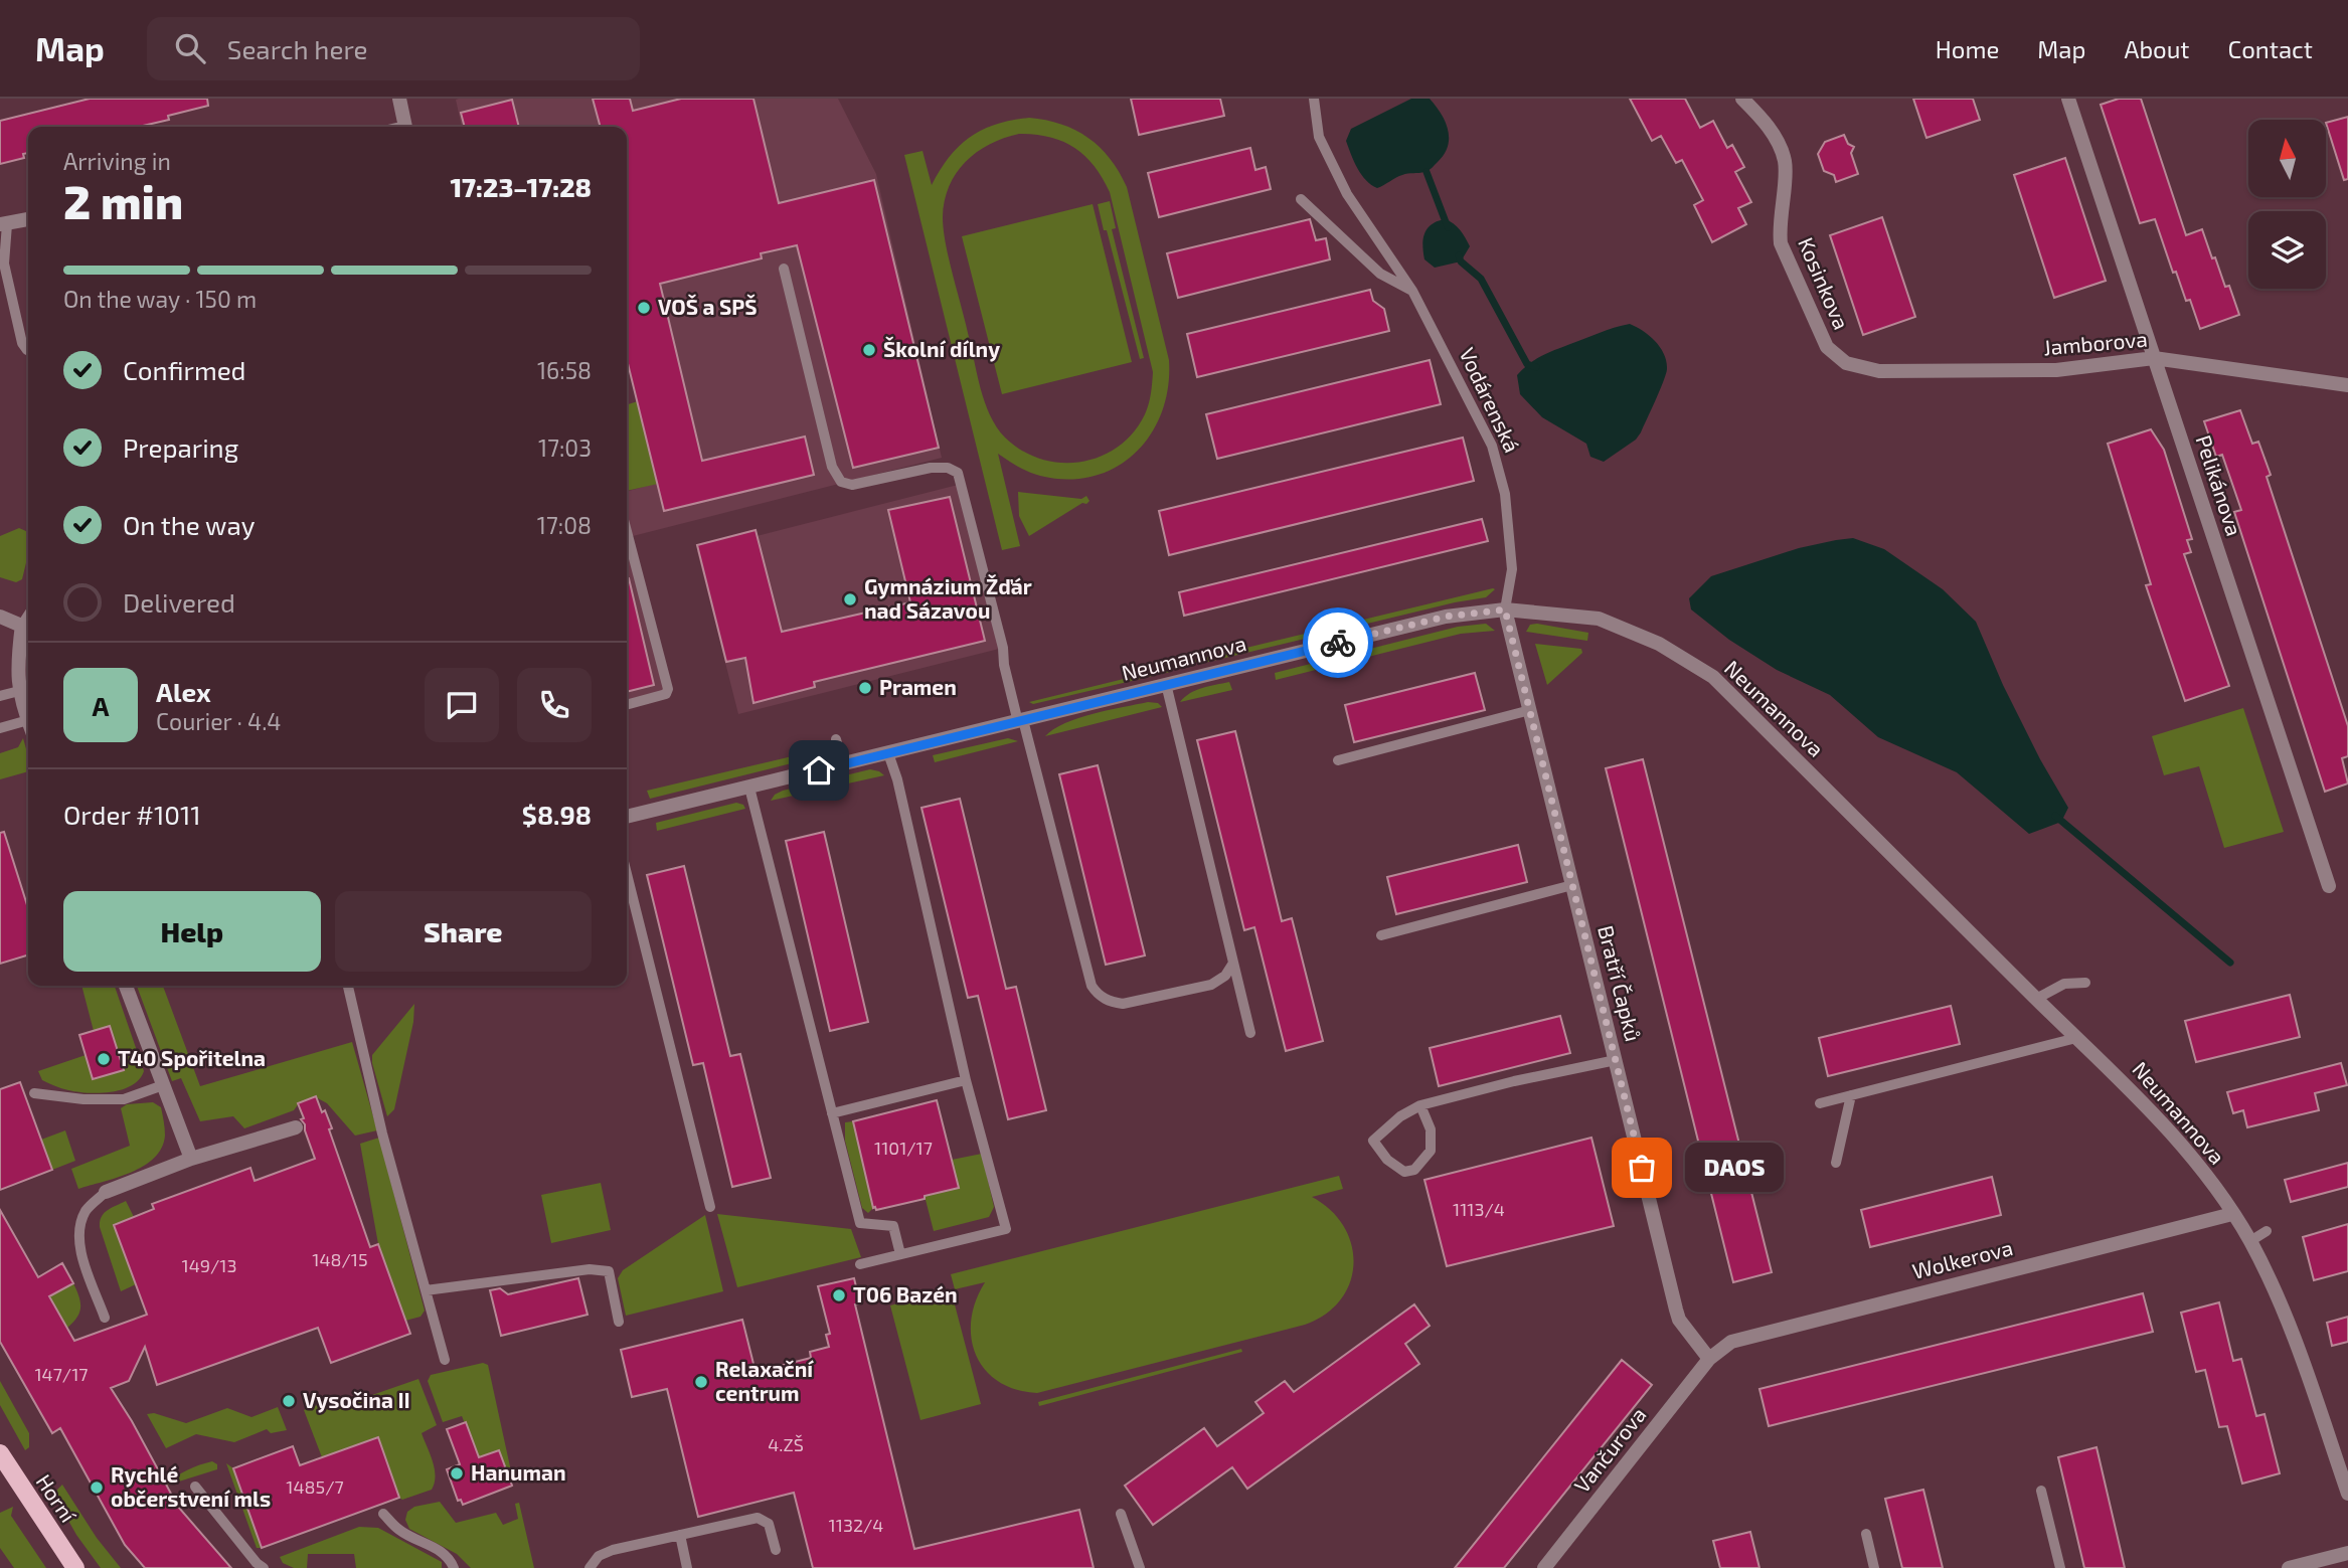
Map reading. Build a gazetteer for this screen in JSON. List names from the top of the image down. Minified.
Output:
{"streets":{"main road":["Horní"],"street":["Kosinkova","Jamborova","Pelikánova","Neumannova","Bratří Čapků","Wolkerova","Vančurova"],"lane":["Vodárenská"]},"crossings":[["Kosinkova","Jamborova"],["Jamborova","Pelikánova"],["Vodárenská","Neumannova"],["Vodárenská","Bratří Čapků"],["Neumannova","Bratří Čapků"],["Neumannova","Wolkerova"],["Bratří Čapků","Wolkerova"],["Bratří Čapků","Vančurova"],["Wolkerova","Vančurova"]],"places":["VOŠ a SPŠ","Školní dílny","Gymnázium Žďár nad Sázavou","Pramen","T40 Spořitelna","DAOS","T06 Bazén","Relaxační centrum","Vysočina II","Hanuman","Rychlé občerstvení mls"],"house_numbers":["1101/17","1113/4","148/15","149/13","147/17","4.ZŠ","1485/7","1132/4"],"north":"top","page":{"header":"Map","search":"Search here","nav":["Home","Map","About","Contact"],"heading":["2 min","Arriving in","17:23–17:28"],"panel":["Alex","Courier · 4.4","Order #1011","$8.98"],"bar":"On the way · 150 m","list":[["Confirmed","16:58"],["Preparing","17:03"],["On the way","17:08"],"Delivered"],"round":"A","buttons":["Help","Share"],"bubble":"DAOS"}}
